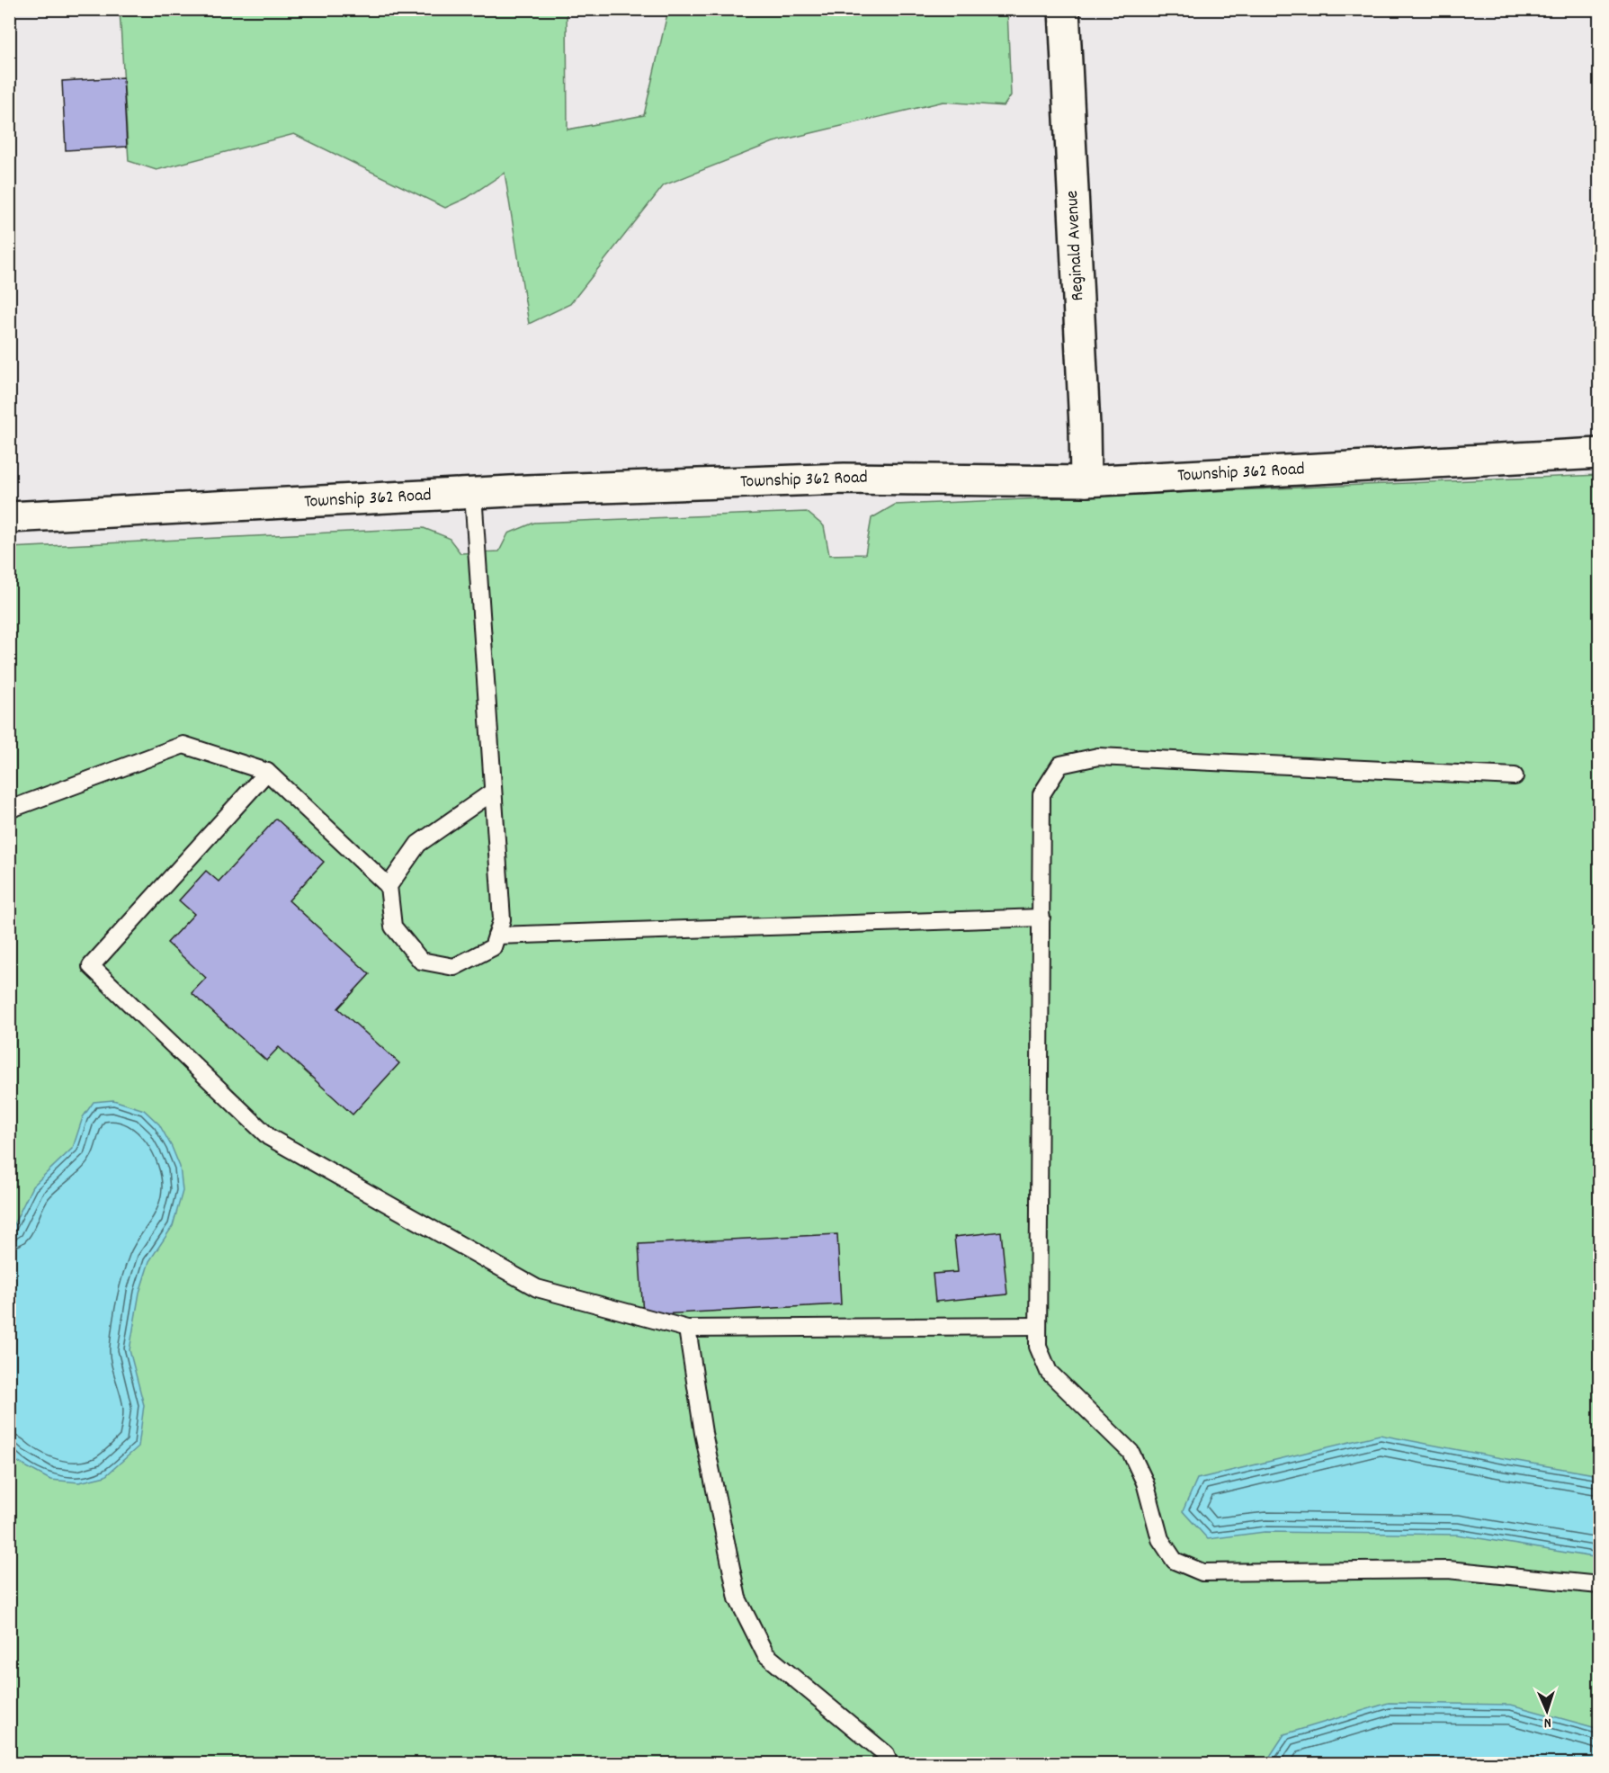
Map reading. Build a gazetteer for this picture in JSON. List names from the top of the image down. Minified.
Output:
{"streets":{"street":["Reginald Avenue","Township 362 Road"]},"crossings":[["Reginald Avenue","Township 362 Road"]],"north":"bottom"}
